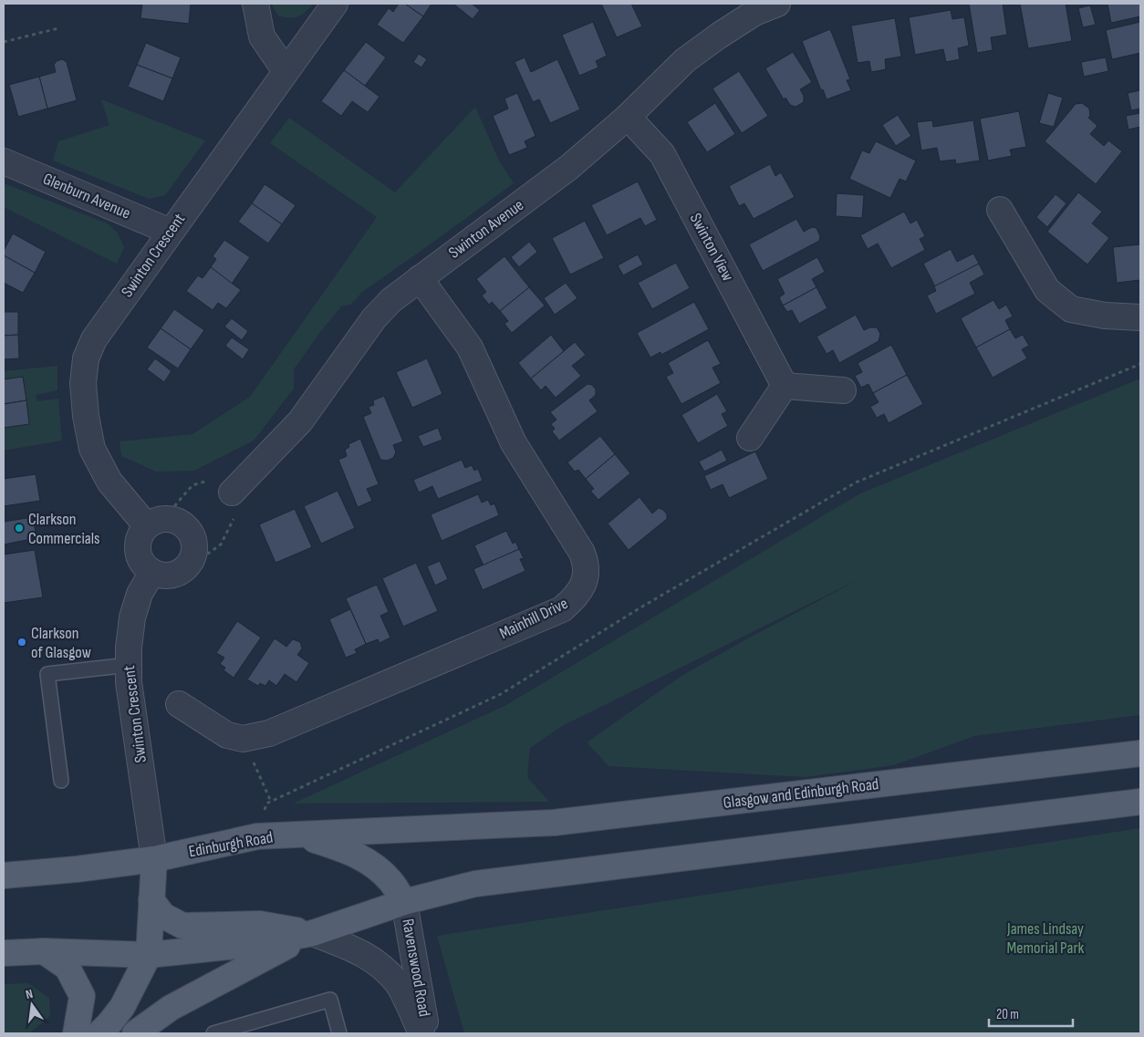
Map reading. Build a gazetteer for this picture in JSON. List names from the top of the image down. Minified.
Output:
{"streets":{"main road":["Glasgow and Edinburgh Road","Edinburgh Road"],"street":["Glenburn Avenue","Swinton Avenue","Swinton View","Swinton Crescent","Mainhill Drive","Ravenswood Road"]},"crossings":[["Glenburn Avenue","Swinton Crescent"],["Swinton Avenue","Swinton View"],["Swinton Avenue","Mainhill Drive"],["Swinton Crescent","Edinburgh Road"],["Glasgow and Edinburgh Road","Edinburgh Road"]],"parks":["James Lindsay Memorial Park"],"places":["Clarkson Commercials","Clarkson of Glasgow"],"scale_bar":"20 m","north":"top"}
